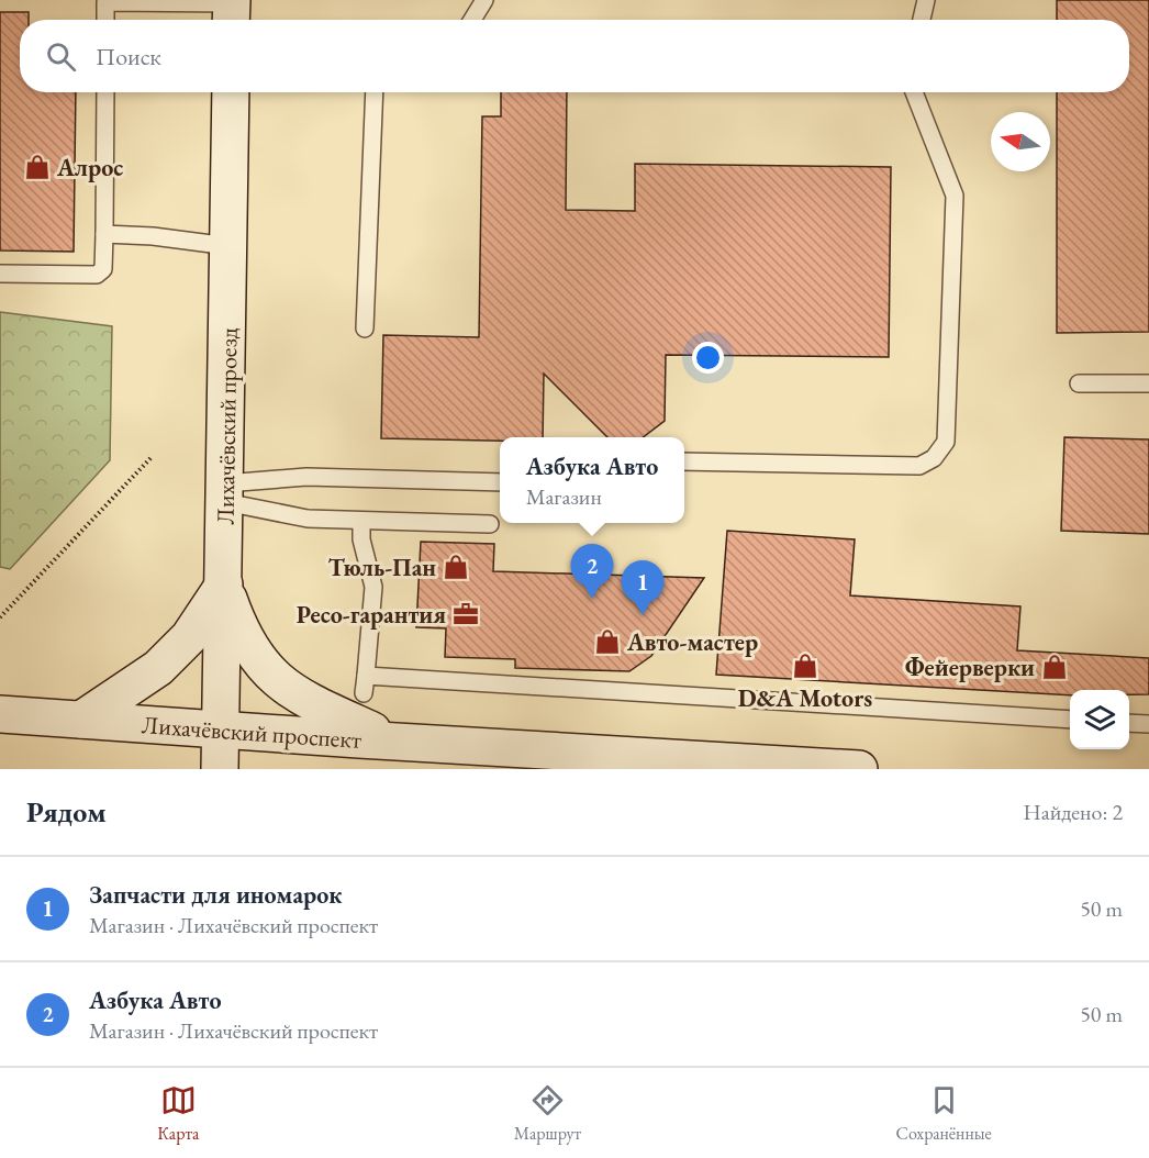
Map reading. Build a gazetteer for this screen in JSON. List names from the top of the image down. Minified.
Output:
{"streets":{"main road":["Лихачёвский проезд","Лихачёвский проспект"]},"crossings":[["Лихачёвский проезд","Лихачёвский проспект"]],"places":{"shop":["Алрос","Тюль-Пан","Авто-мастер","D&A Motors","Фейерверки"],"office":["Ресо-гарантия"]},"north":"left","page":{"search":"Поиск","popup":["Азбука Авто","Магазин"],"pins":["2","1"],"heading":["Рядом","Найдено: 2"],"list":[{"mark":"1","name":"Запчасти для иномарок","note":"Магазин · Лихачёвский проспект","value":"50 m"},{"mark":"2","name":"Азбука Авто","note":"Магазин · Лихачёвский проспект","value":"50 m"}],"nav":["Карта","Маршрут","Сохранённые"]}}
